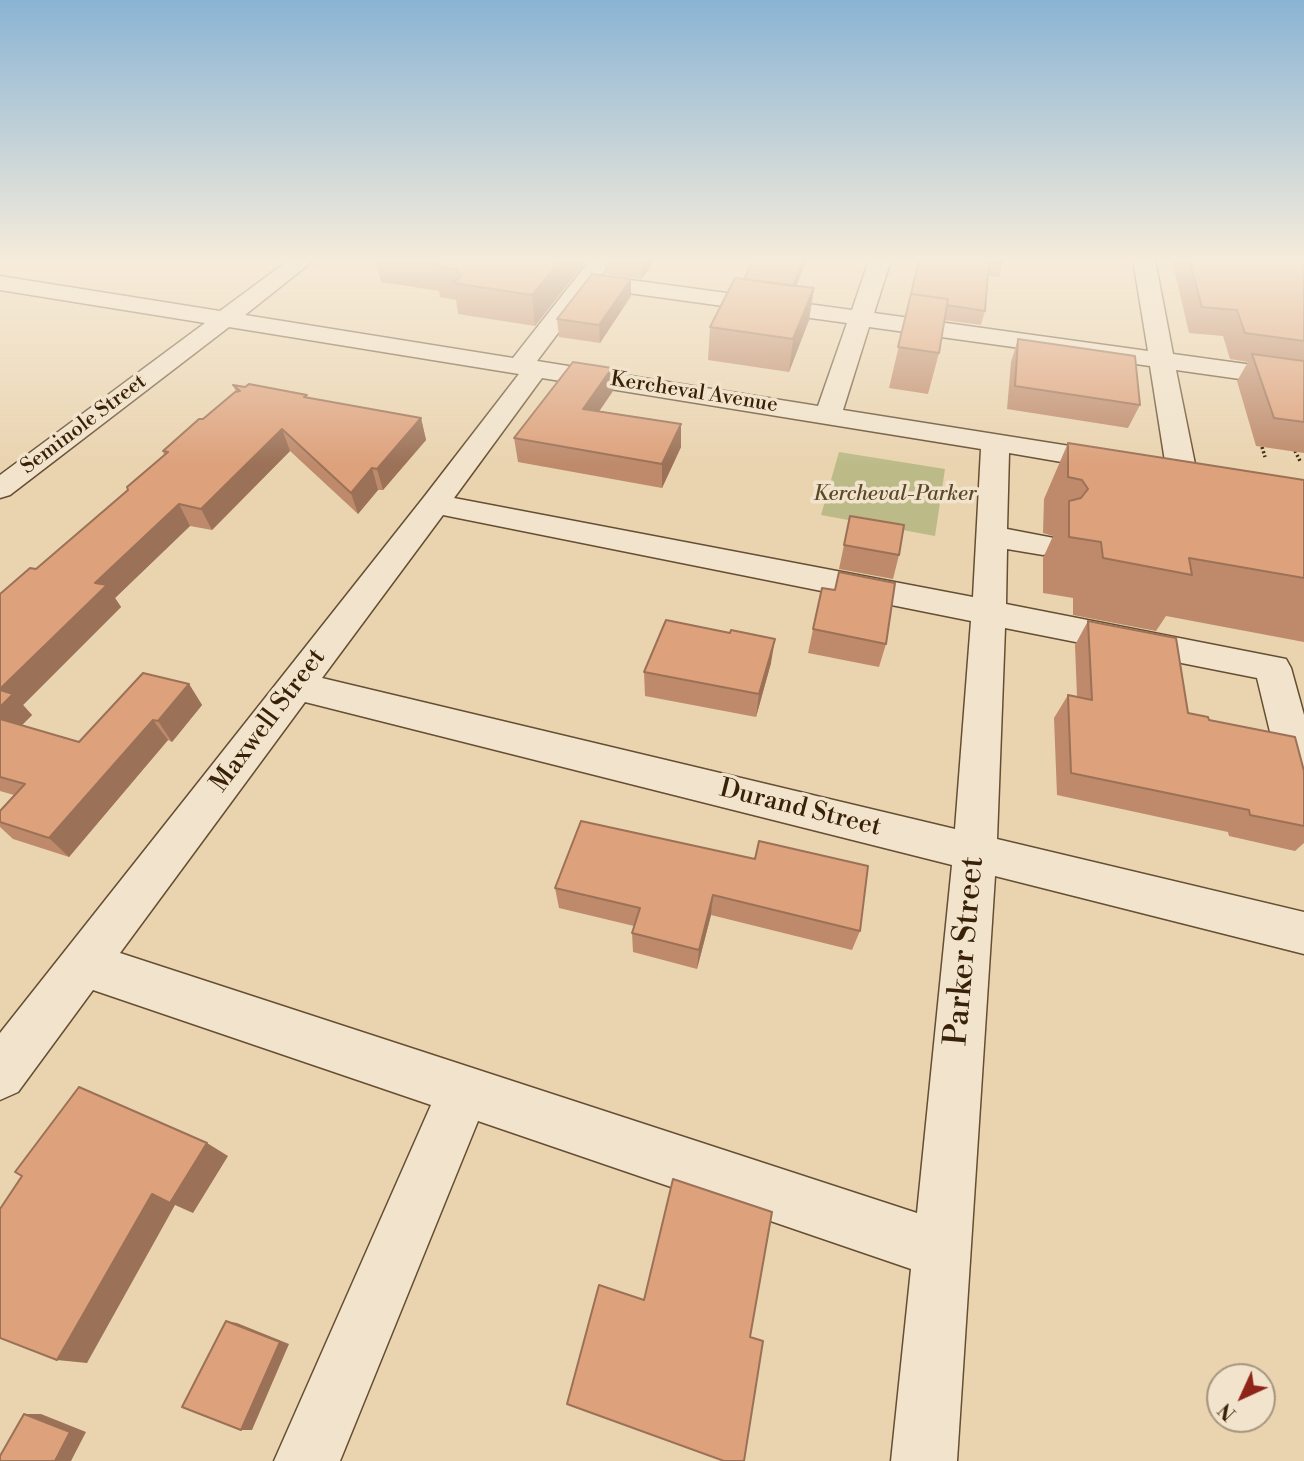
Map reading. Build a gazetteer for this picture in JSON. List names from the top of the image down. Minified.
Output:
{"streets":{"street":["Kercheval Avenue","Seminole Street","Maxwell Street","Durand Street","Parker Street"]},"crossings":[["Kercheval Avenue","Maxwell Street"],["Kercheval Avenue","Parker Street"],["Maxwell Street","Durand Street"],["Durand Street","Parker Street"]],"parks":["Kercheval-Parker"],"north":"bottom left"}
